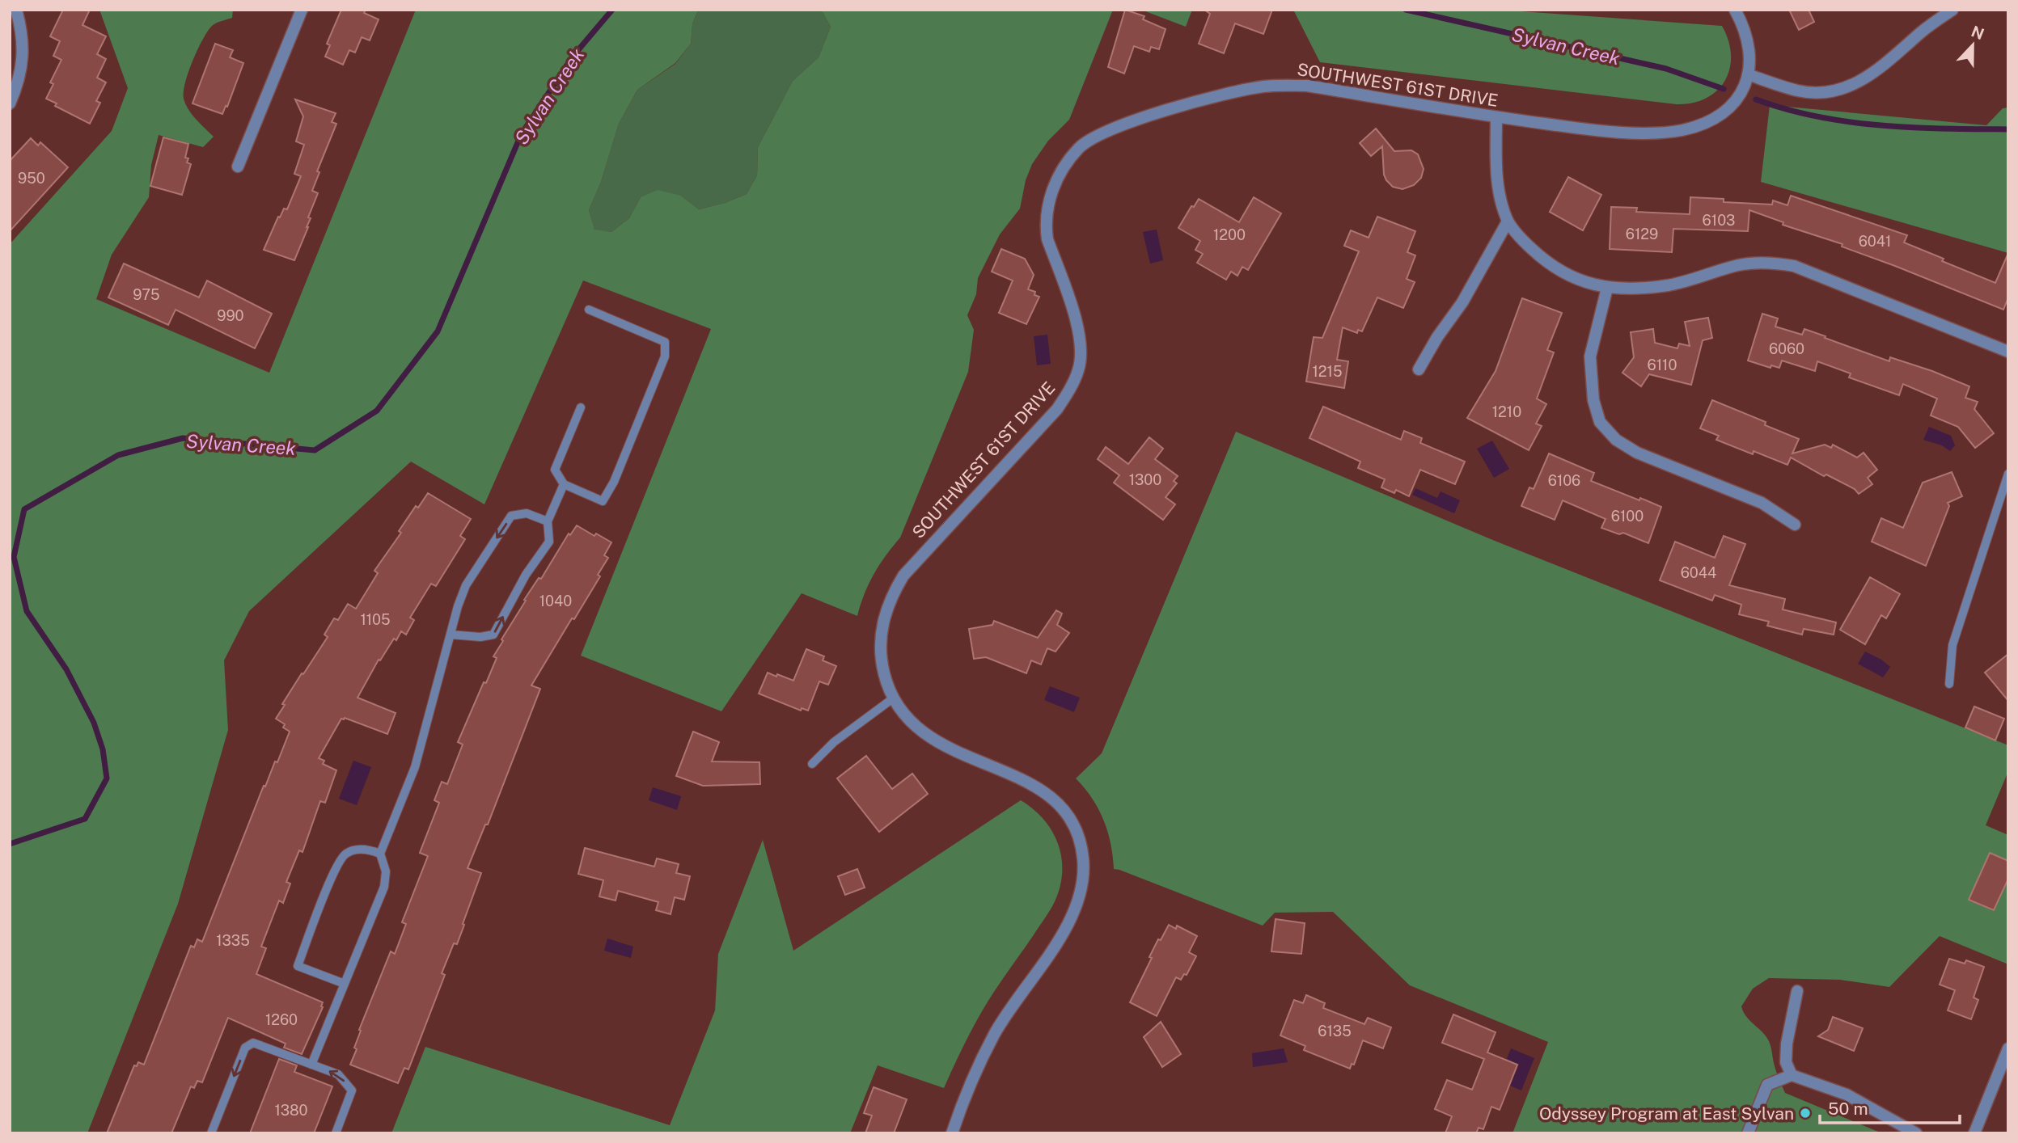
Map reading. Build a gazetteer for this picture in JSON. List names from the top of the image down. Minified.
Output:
{"streets":{"street":["SOUTHWEST 61ST DRIVE"]},"water":["Sylvan Creek"],"places":["Odyssey Program at East Sylvan"],"house_numbers":["950","6103","6129","1200","6041","975","990","6060","6110","1215","1210","1300","6106","6100","6044","1040","1105","1335","1260","6135","1380"],"scale_bar":"50 m","north":"top"}
